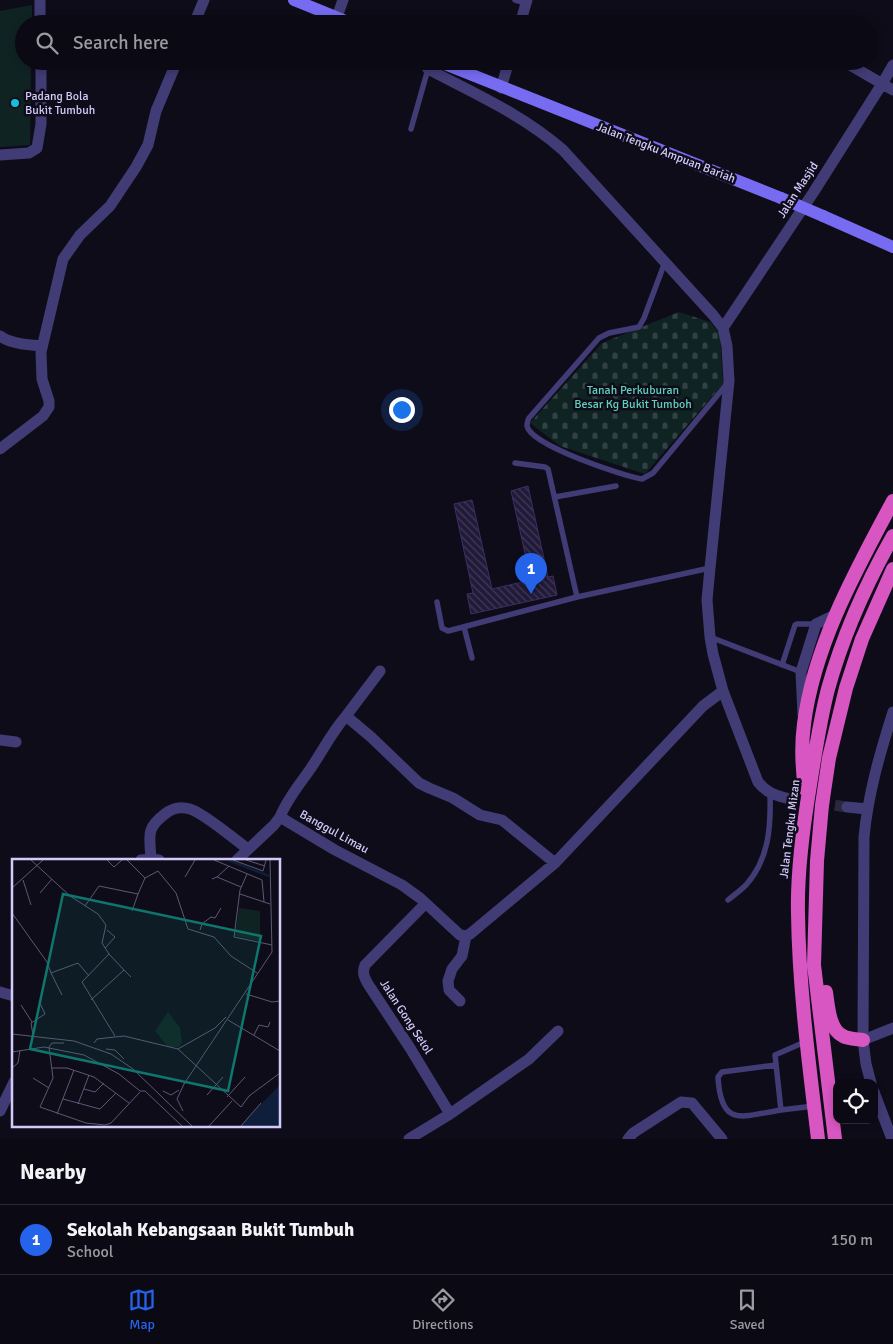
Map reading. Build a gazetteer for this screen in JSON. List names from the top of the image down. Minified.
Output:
{"streets":{"highway":["Jalan Tengku Mizan"],"main road":["Jalan Tengku Ampuan Bariah"],"street":["Jalan Masjid","Banggul Limau","Jalan Gong Setol"]},"crossings":[["Banggul Limau","Jalan Gong Setol"]],"parks":["Tanah Perkuburan Besar Kg Bukit Tumboh"],"places":["Padang Bola Bukit Tumbuh"],"page":{"search":"Search here","pins":"1","heading":"Nearby","list":[{"mark":"1","name":"Sekolah Kebangsaan Bukit Tumbuh","note":"School","value":"150 m"}],"nav":["Map","Directions","Saved"]}}
